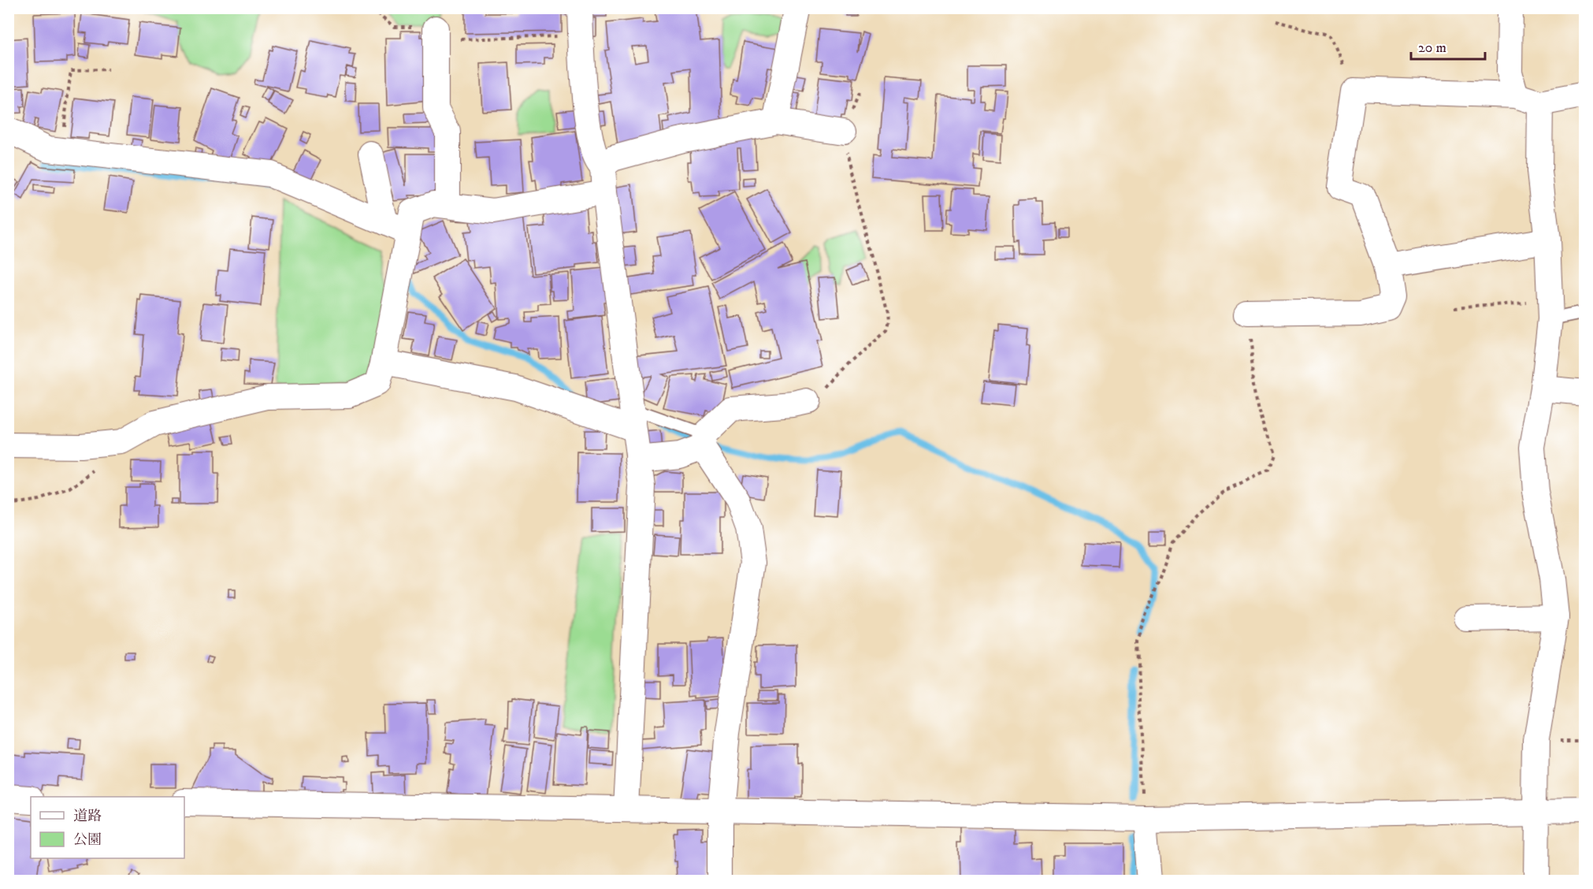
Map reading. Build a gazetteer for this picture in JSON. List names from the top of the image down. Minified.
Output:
{"legend":["道路","公園"],"scale_bar":"20 m"}
